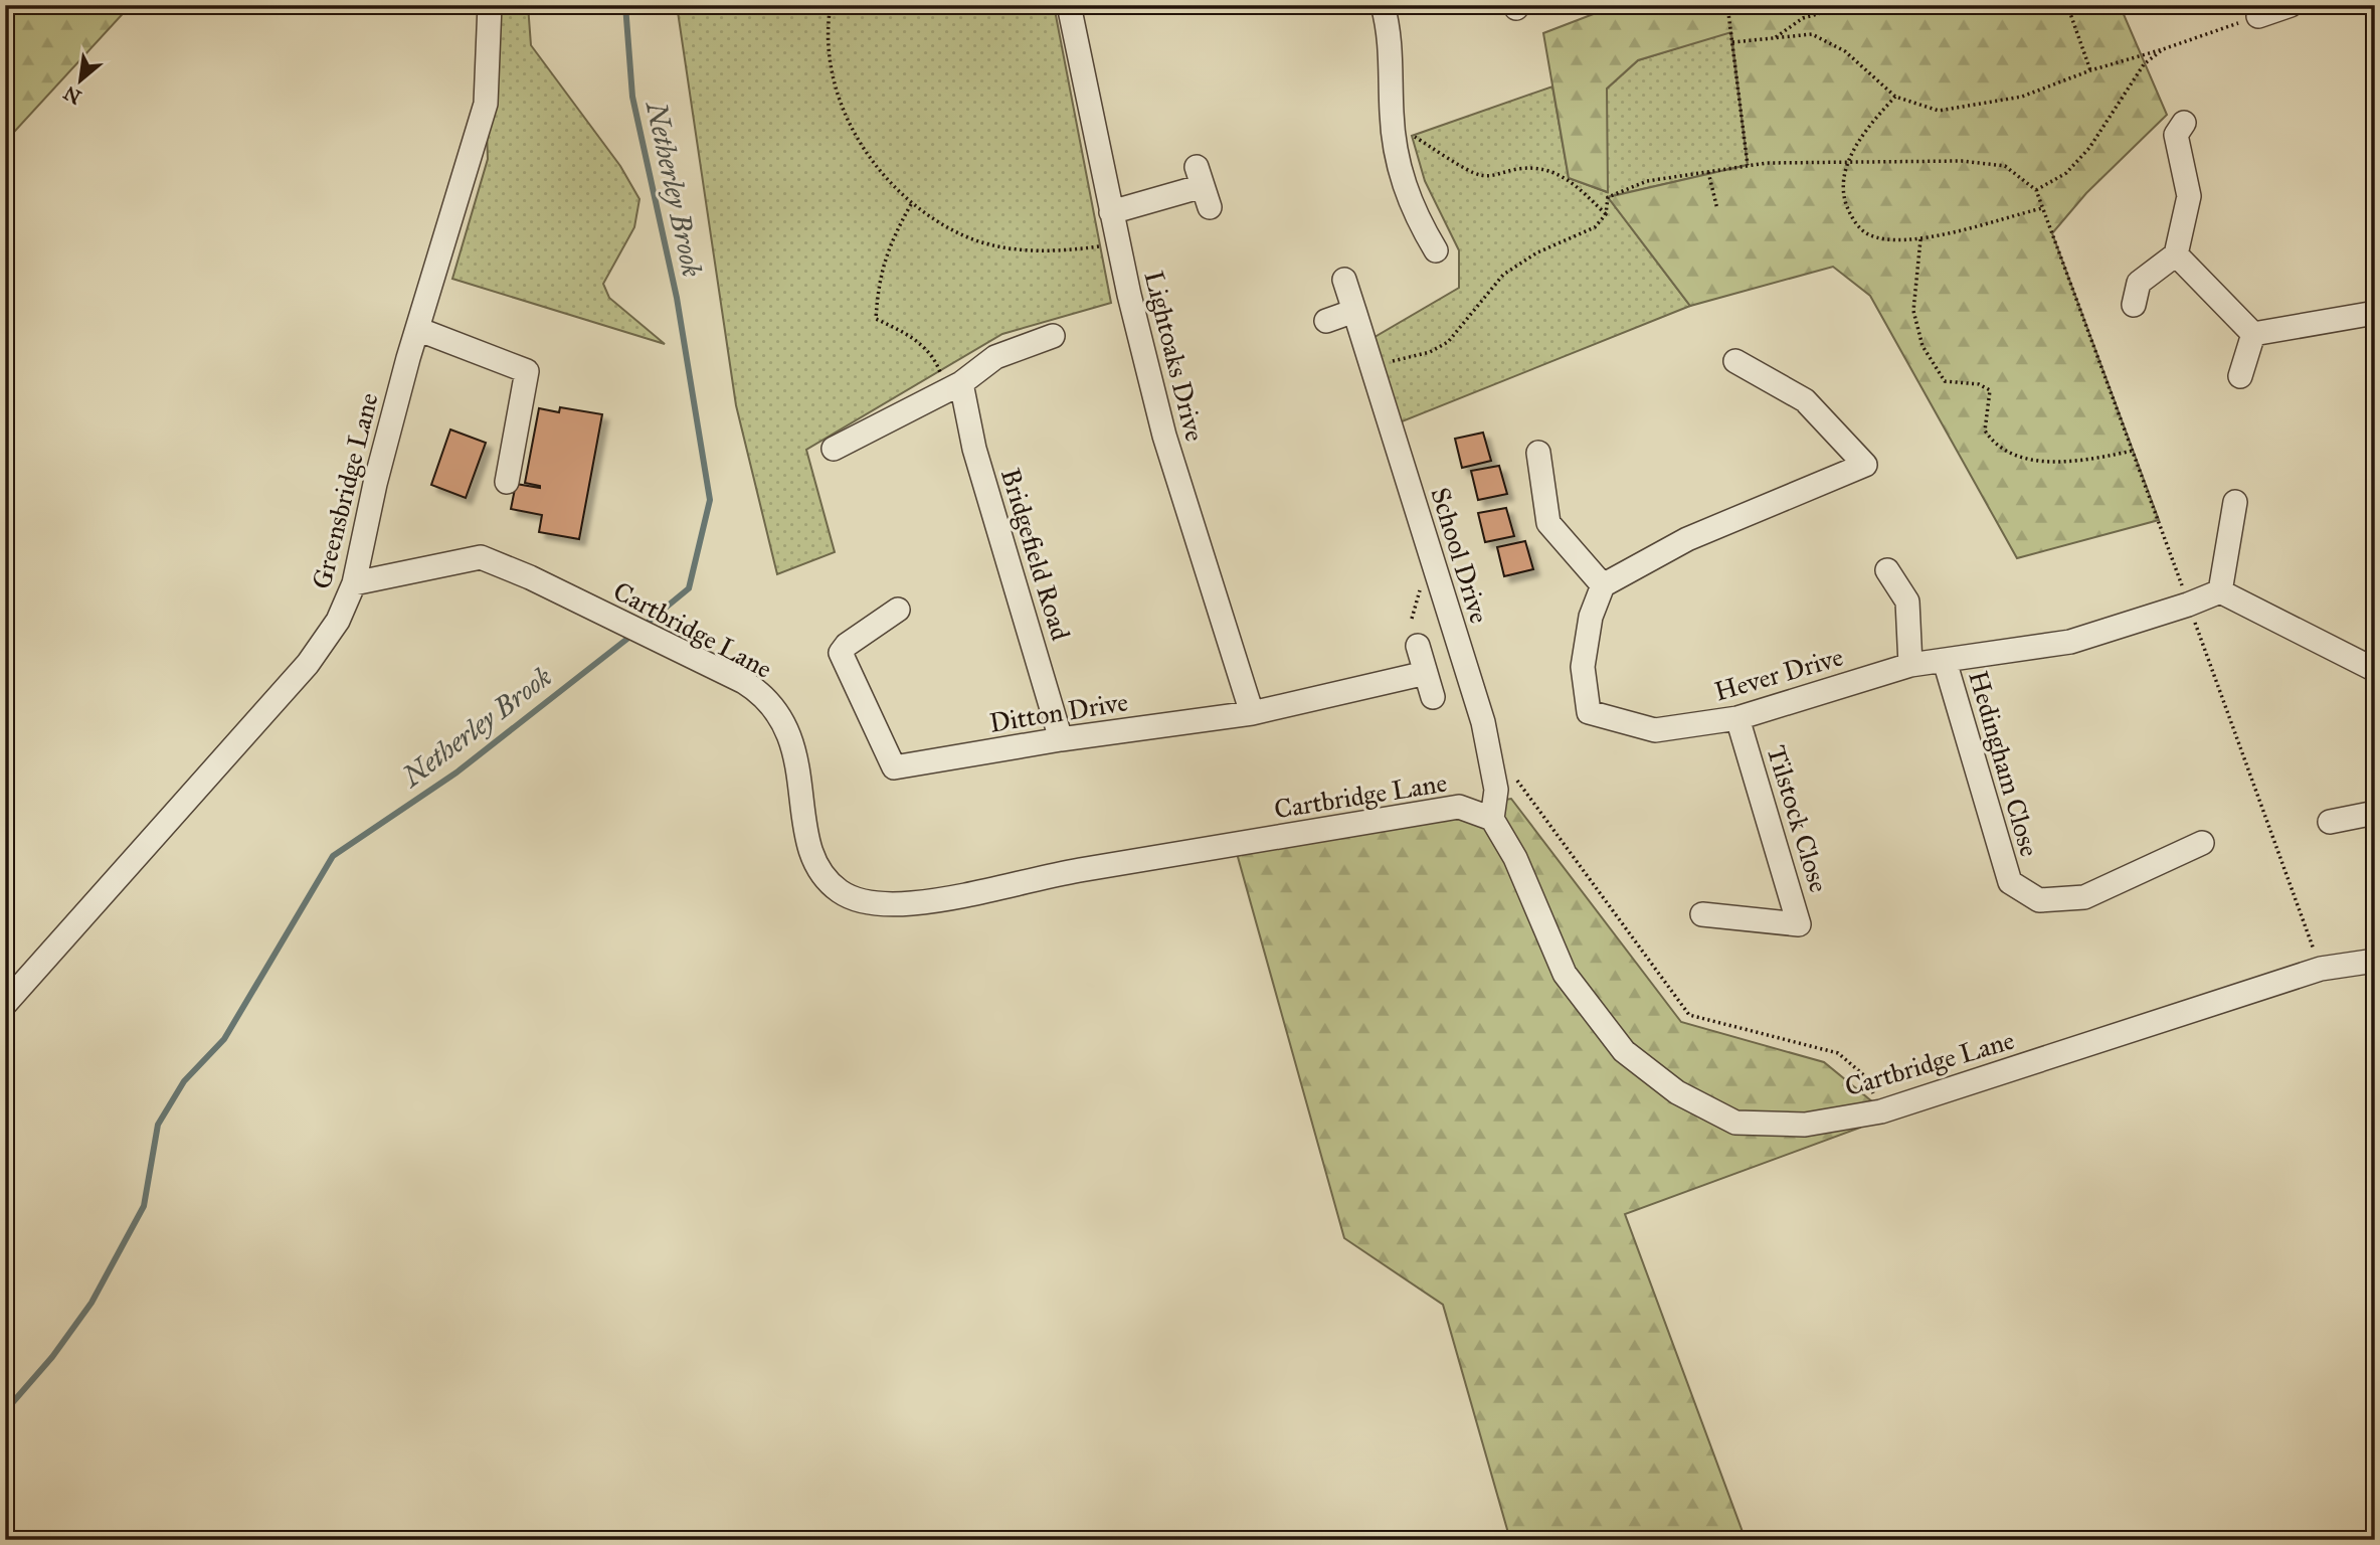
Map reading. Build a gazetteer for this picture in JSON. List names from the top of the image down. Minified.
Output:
{"streets":{"street":["Lightoaks Drive","Greensbridge Lane","Bridgefield Road","School Drive","Cartbridge Lane","Hever Drive","Ditton Drive","Hedingham Close","Tilstock Close"]},"crossings":[["Lightoaks Drive","Ditton Drive"],["Greensbridge Lane","Cartbridge Lane"],["Bridgefield Road","Ditton Drive"],["School Drive","Cartbridge Lane"],["Hever Drive","Hedingham Close"],["Hever Drive","Tilstock Close"]],"water":["Netherley Brook"],"north":"bottom left"}
